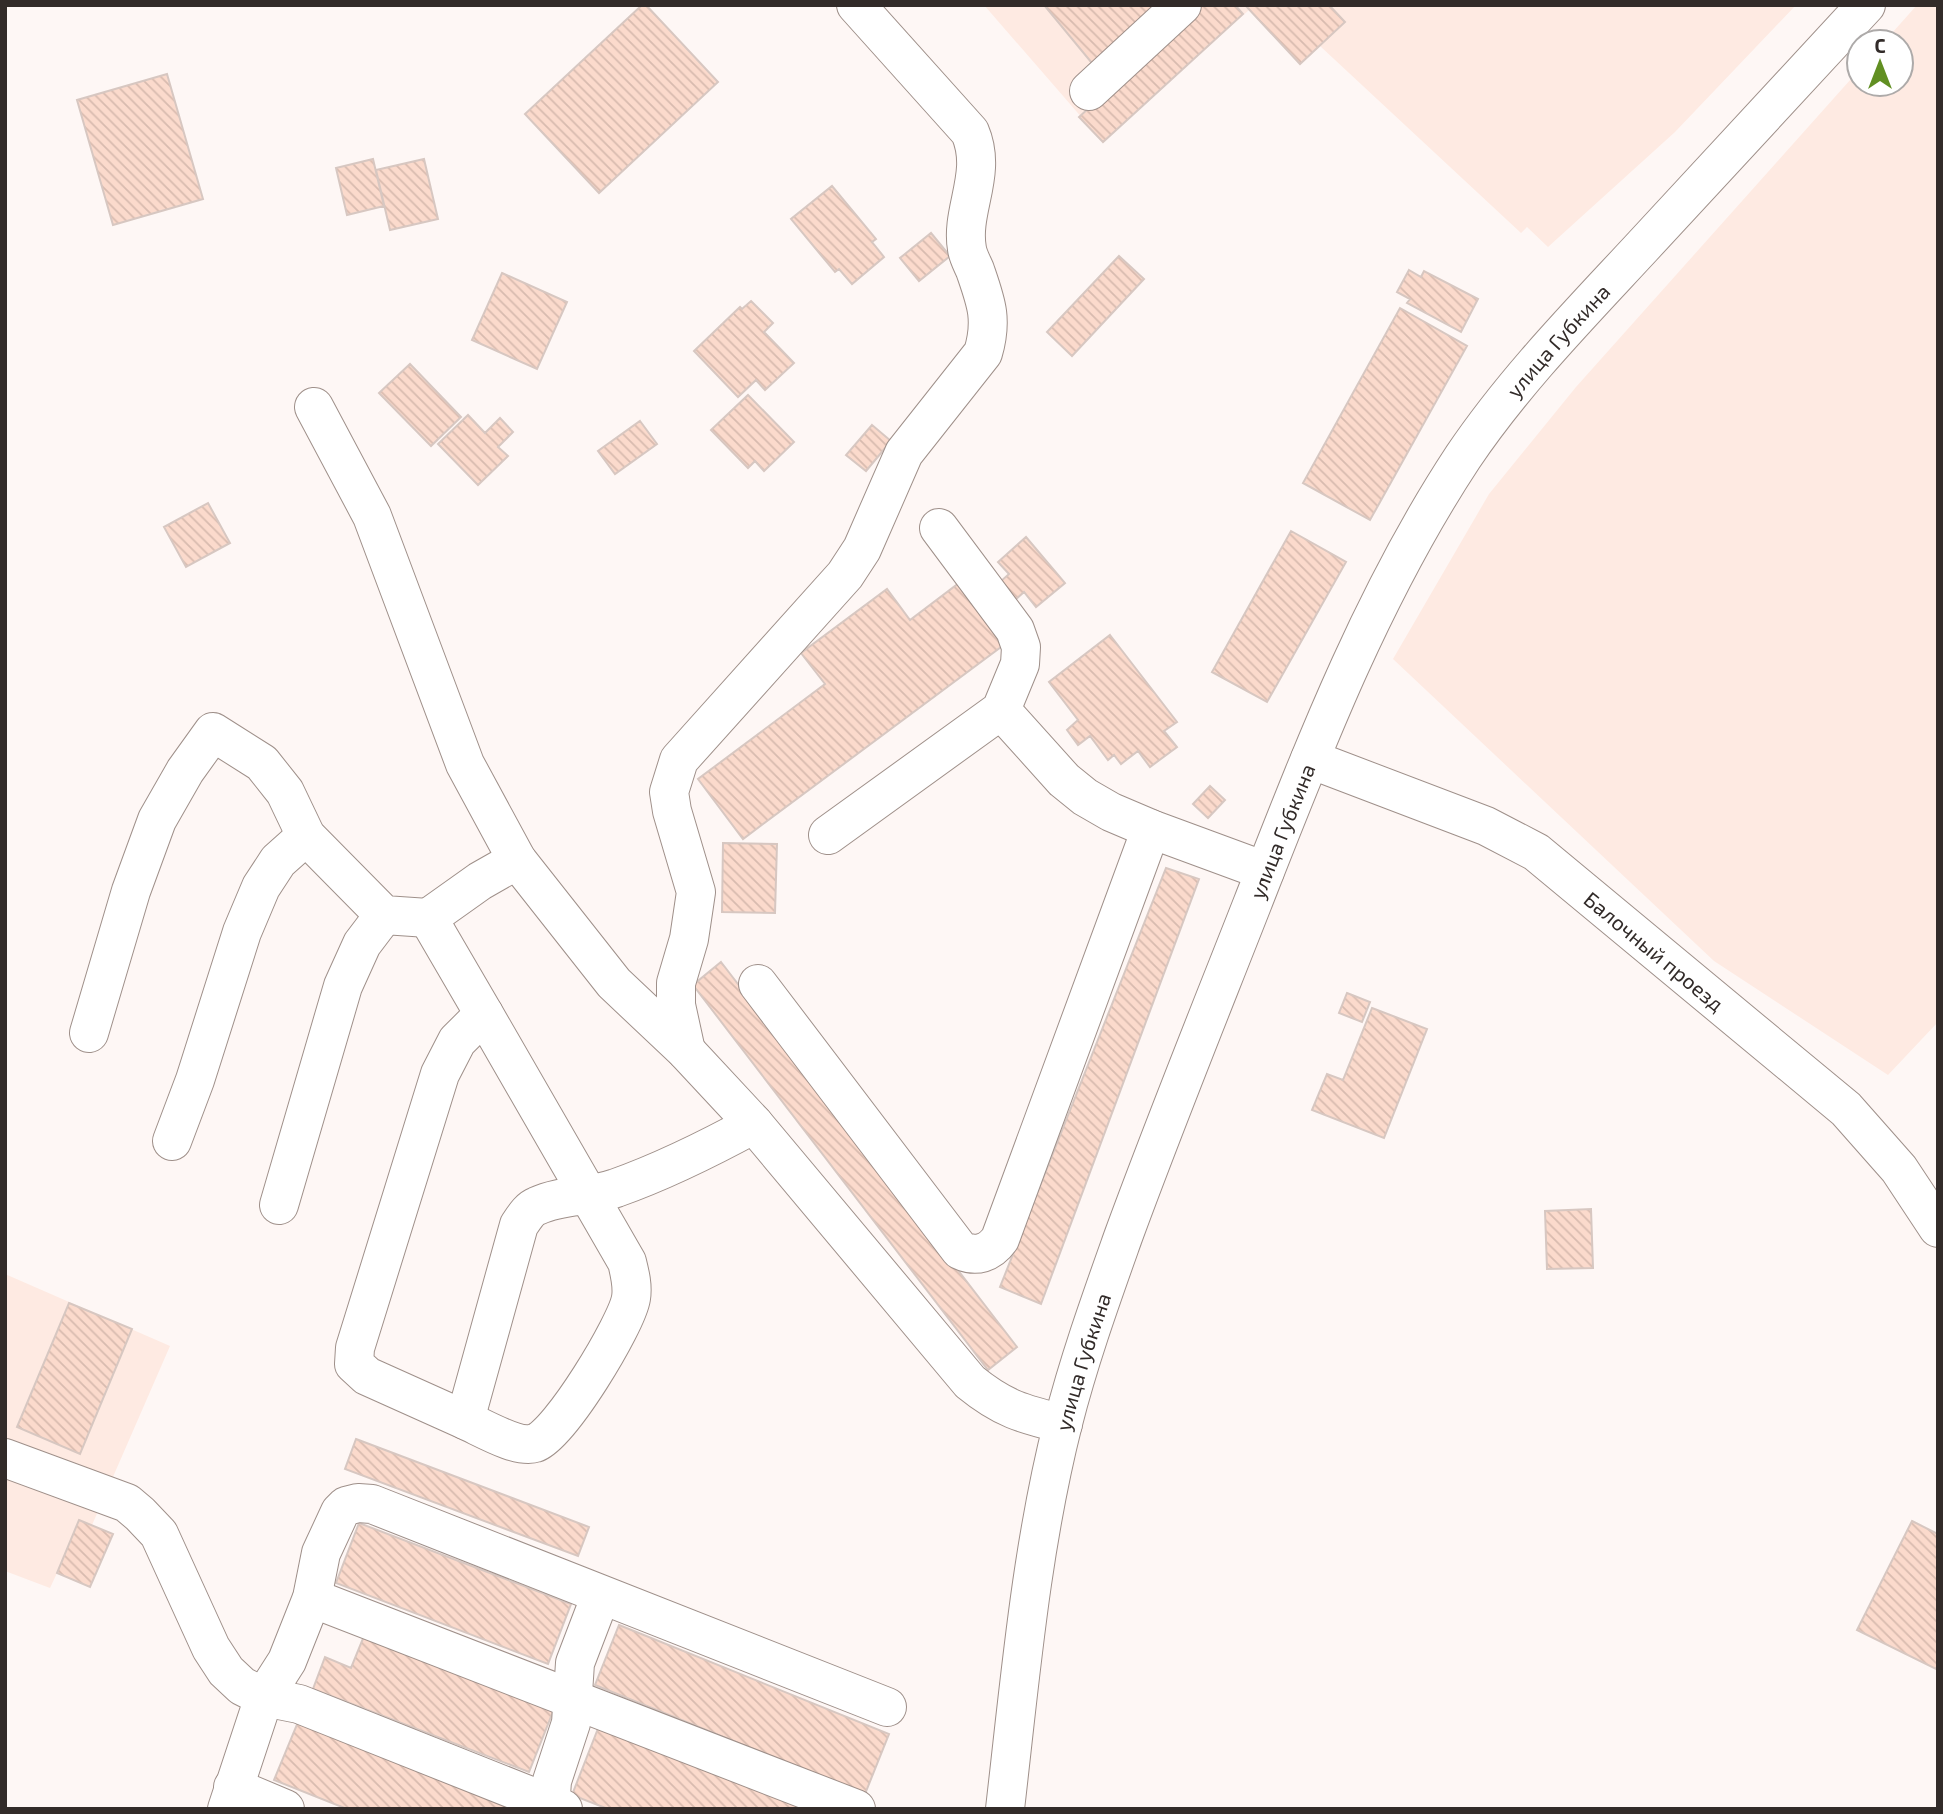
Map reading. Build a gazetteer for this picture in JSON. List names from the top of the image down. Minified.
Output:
{"streets":{"street":["улица Губкина","Балочный проезд"]},"crossings":[["улица Губкина","Балочный проезд"]],"north":"top"}
